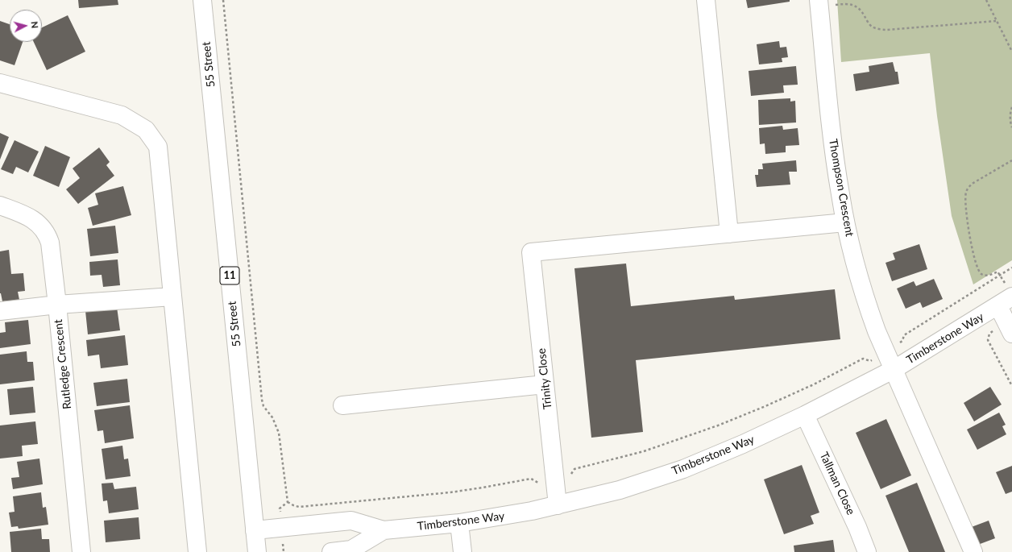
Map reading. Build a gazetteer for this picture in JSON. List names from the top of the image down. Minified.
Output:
{"streets":{"street":["55 Street","Thompson Crescent","11","Timberstone Way","Rutledge Crescent","Trinity Close","Tallman Close"]},"crossings":[["55 Street","Timberstone Way"],["Thompson Crescent","Timberstone Way"],["Timberstone Way","Trinity Close"],["Timberstone Way","Tallman Close"]],"north":"right"}
